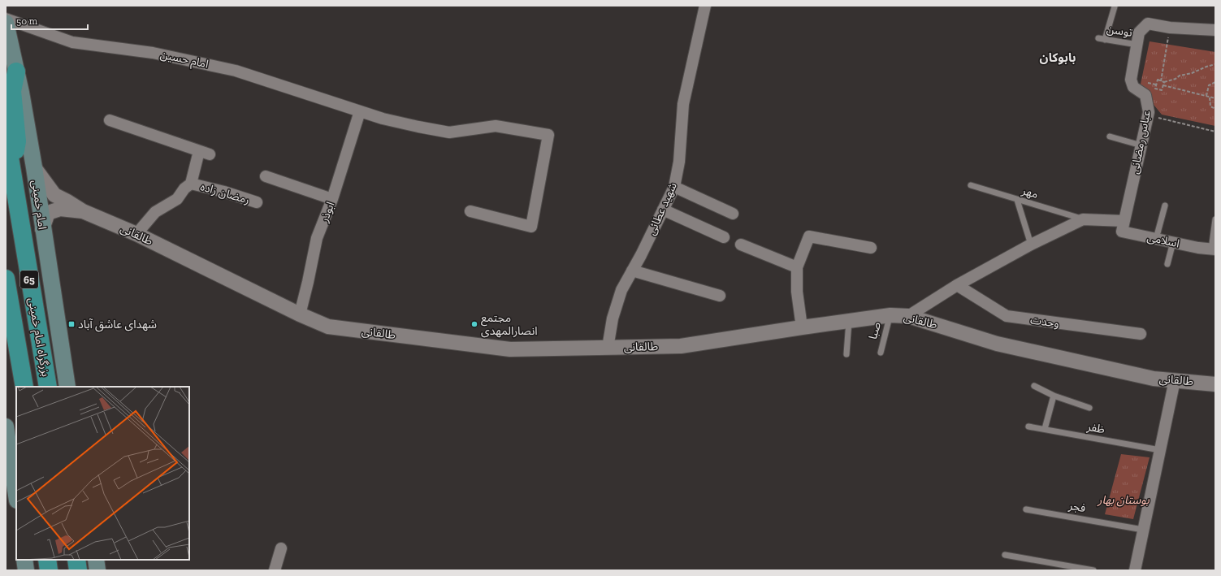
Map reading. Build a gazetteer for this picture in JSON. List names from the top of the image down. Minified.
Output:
{"streets":{"highway":["65","بزرگراه امام خمینی"],"main road":["امام خمینی"],"street":["امام حسین","عباس رمضانی","رمضان زاده","شهید عطائی","ابوذر","طالقانی","اسلامی","وحدت"],"lane":["توسن","مهر","صبا","ظفر","فجر"]},"crossings":[["توسن","عباس رمضانی"],["امام حسین","ابوذر"],["عباس رمضانی","اسلامی"],["رمضان زاده","طالقانی"],["شهید عطائی","طالقانی"],["ابوذر","طالقانی"],["طالقانی","صبا"]],"districts":["بابوکان"],"parks":["بوستان بهار"],"places":{"transit":["شهدای عاشق آباد"],"other":["مجتمع انصارالمهدی"]},"scale_bar":"50 m"}
